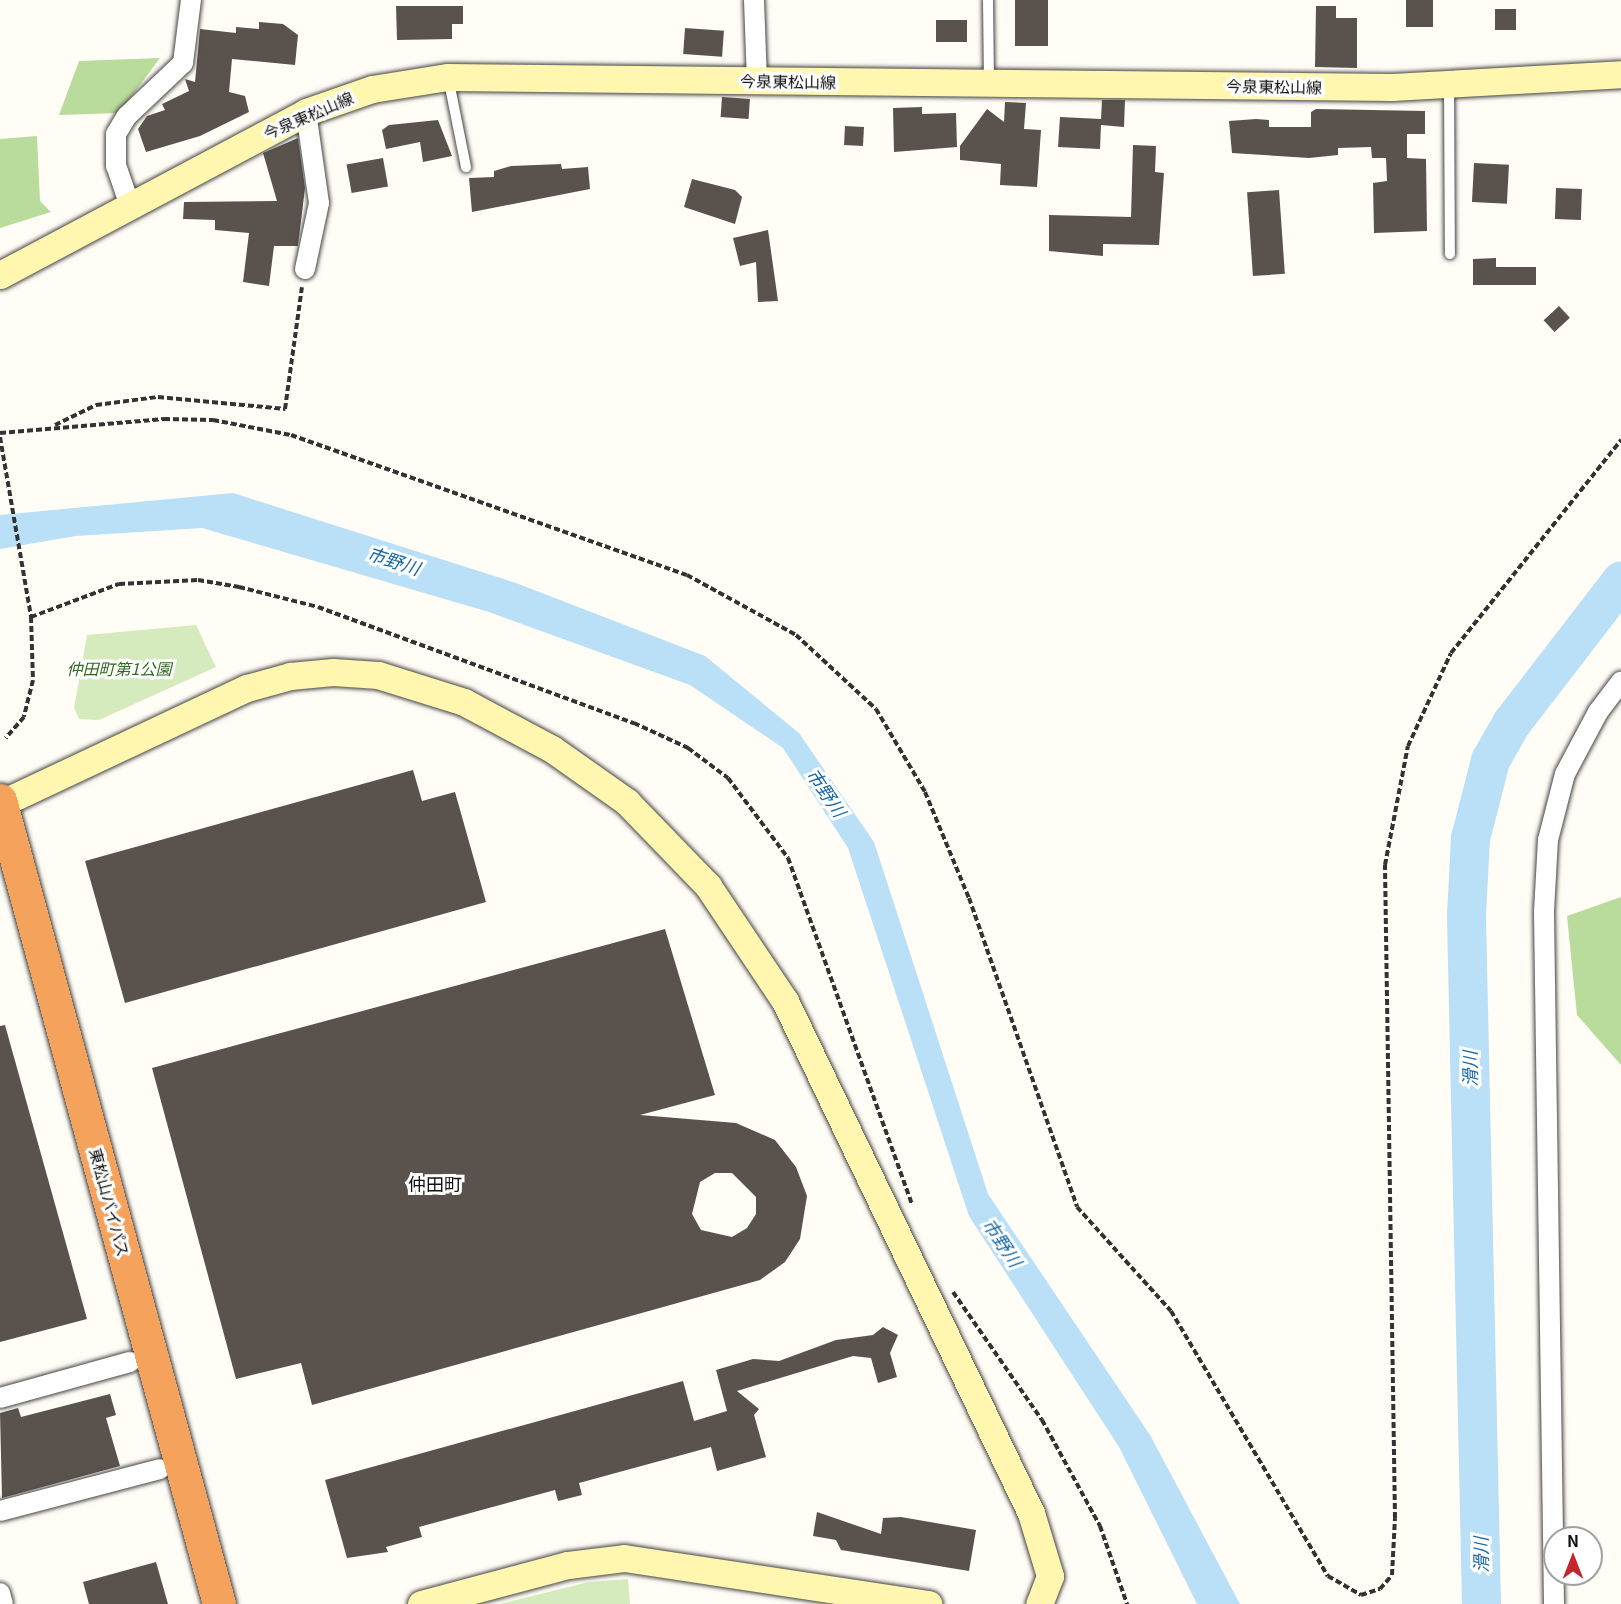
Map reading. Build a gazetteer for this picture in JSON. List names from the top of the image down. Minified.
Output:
{"streets":{"highway":["東松山バイパス"],"street":["今泉東松山線"]},"districts":["仲田町"],"water":["市野川","滑川"],"parks":["仲田町第1公園"],"north":"top"}
